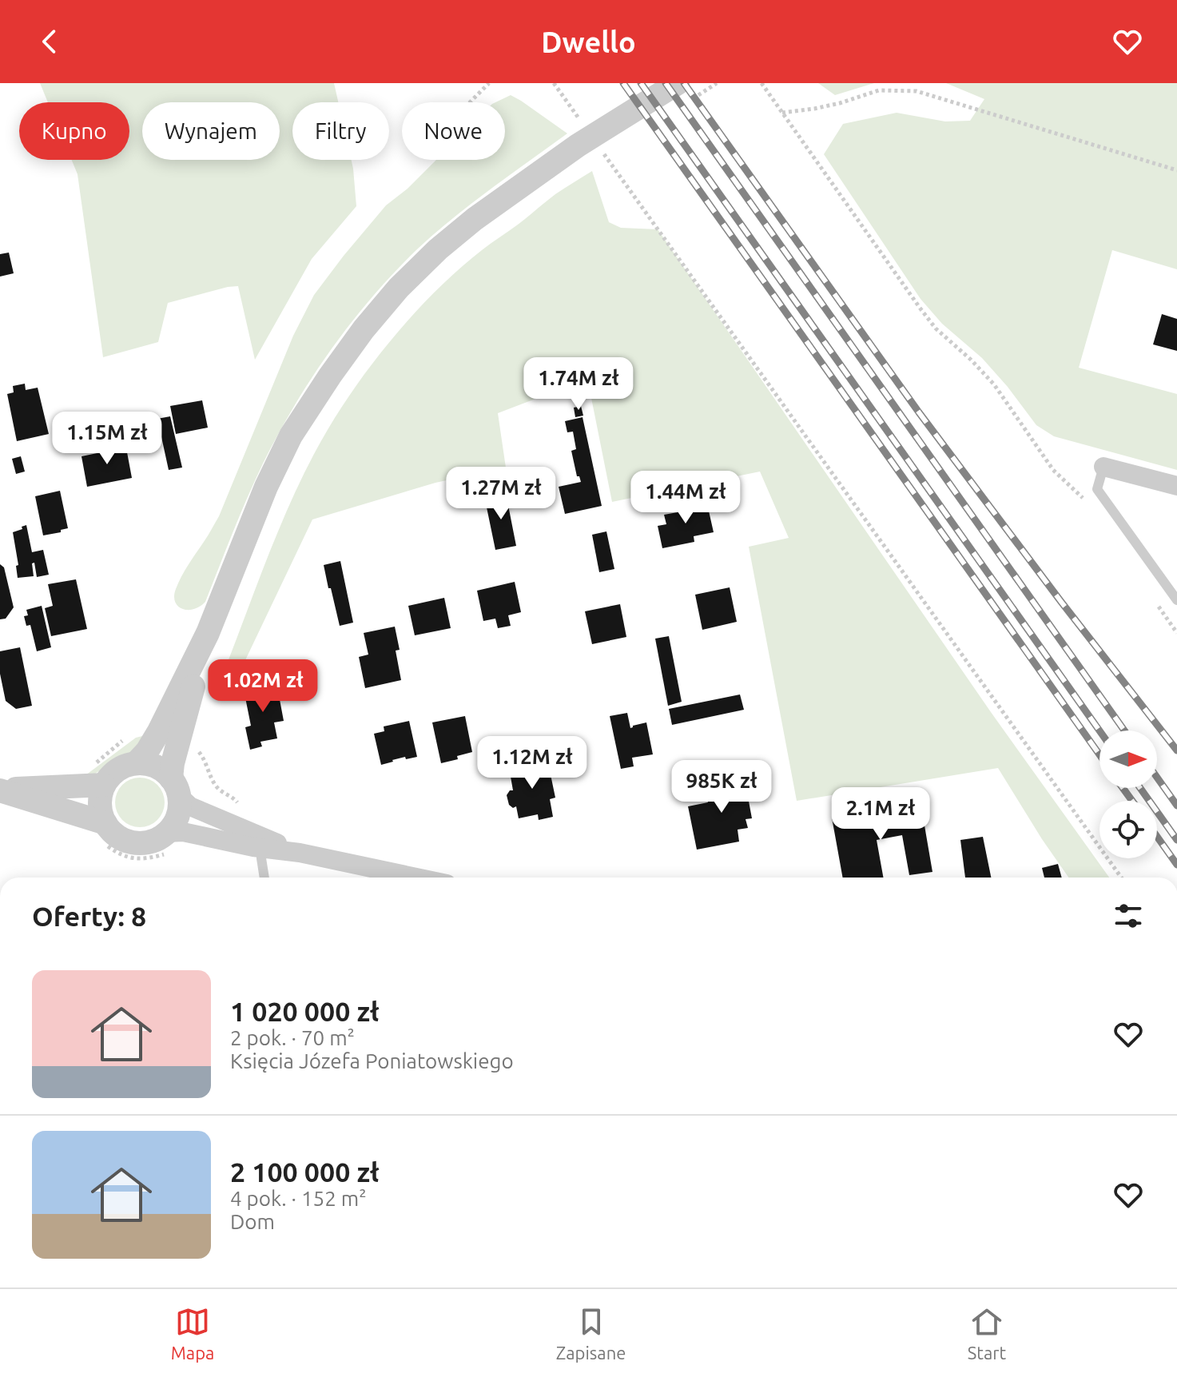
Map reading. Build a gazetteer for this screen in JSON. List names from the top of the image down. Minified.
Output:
{"north":"right","page":{"header":"Dwello","chip":["Kupno","Wynajem","Filtry","Nowe"],"price":["1.74M zł","1.15M zł","1.27M zł","1.44M zł","1.02M zł","1.12M zł","985K zł","2.1M zł"],"heading":"Oferty: 8","list":[{"name":"1 020 000 zł","note":"2 pok. · 70 m² · Księcia Józefa Poniatowskiego"},{"name":"2 100 000 zł","note":"4 pok. · 152 m² · Dom"}],"tabs":["Mapa","Zapisane","Start"]}}
